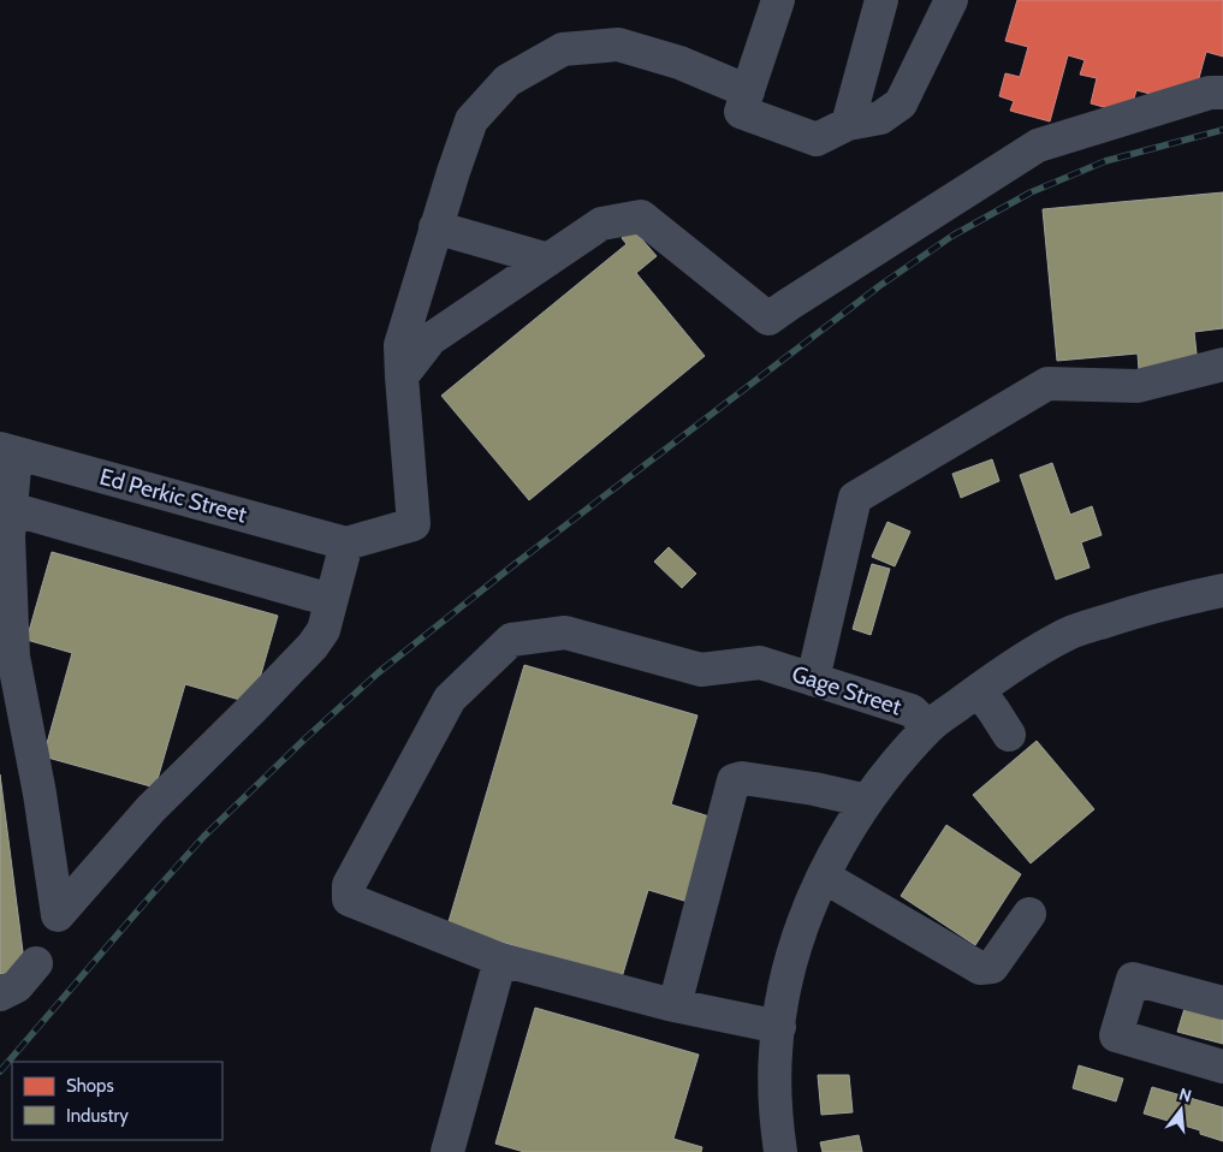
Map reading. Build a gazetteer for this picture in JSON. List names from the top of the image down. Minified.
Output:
{"streets":{"street":["Ed Perkic Street","Gage Street"]},"legend":["Shops","Industry"],"north":"top"}
